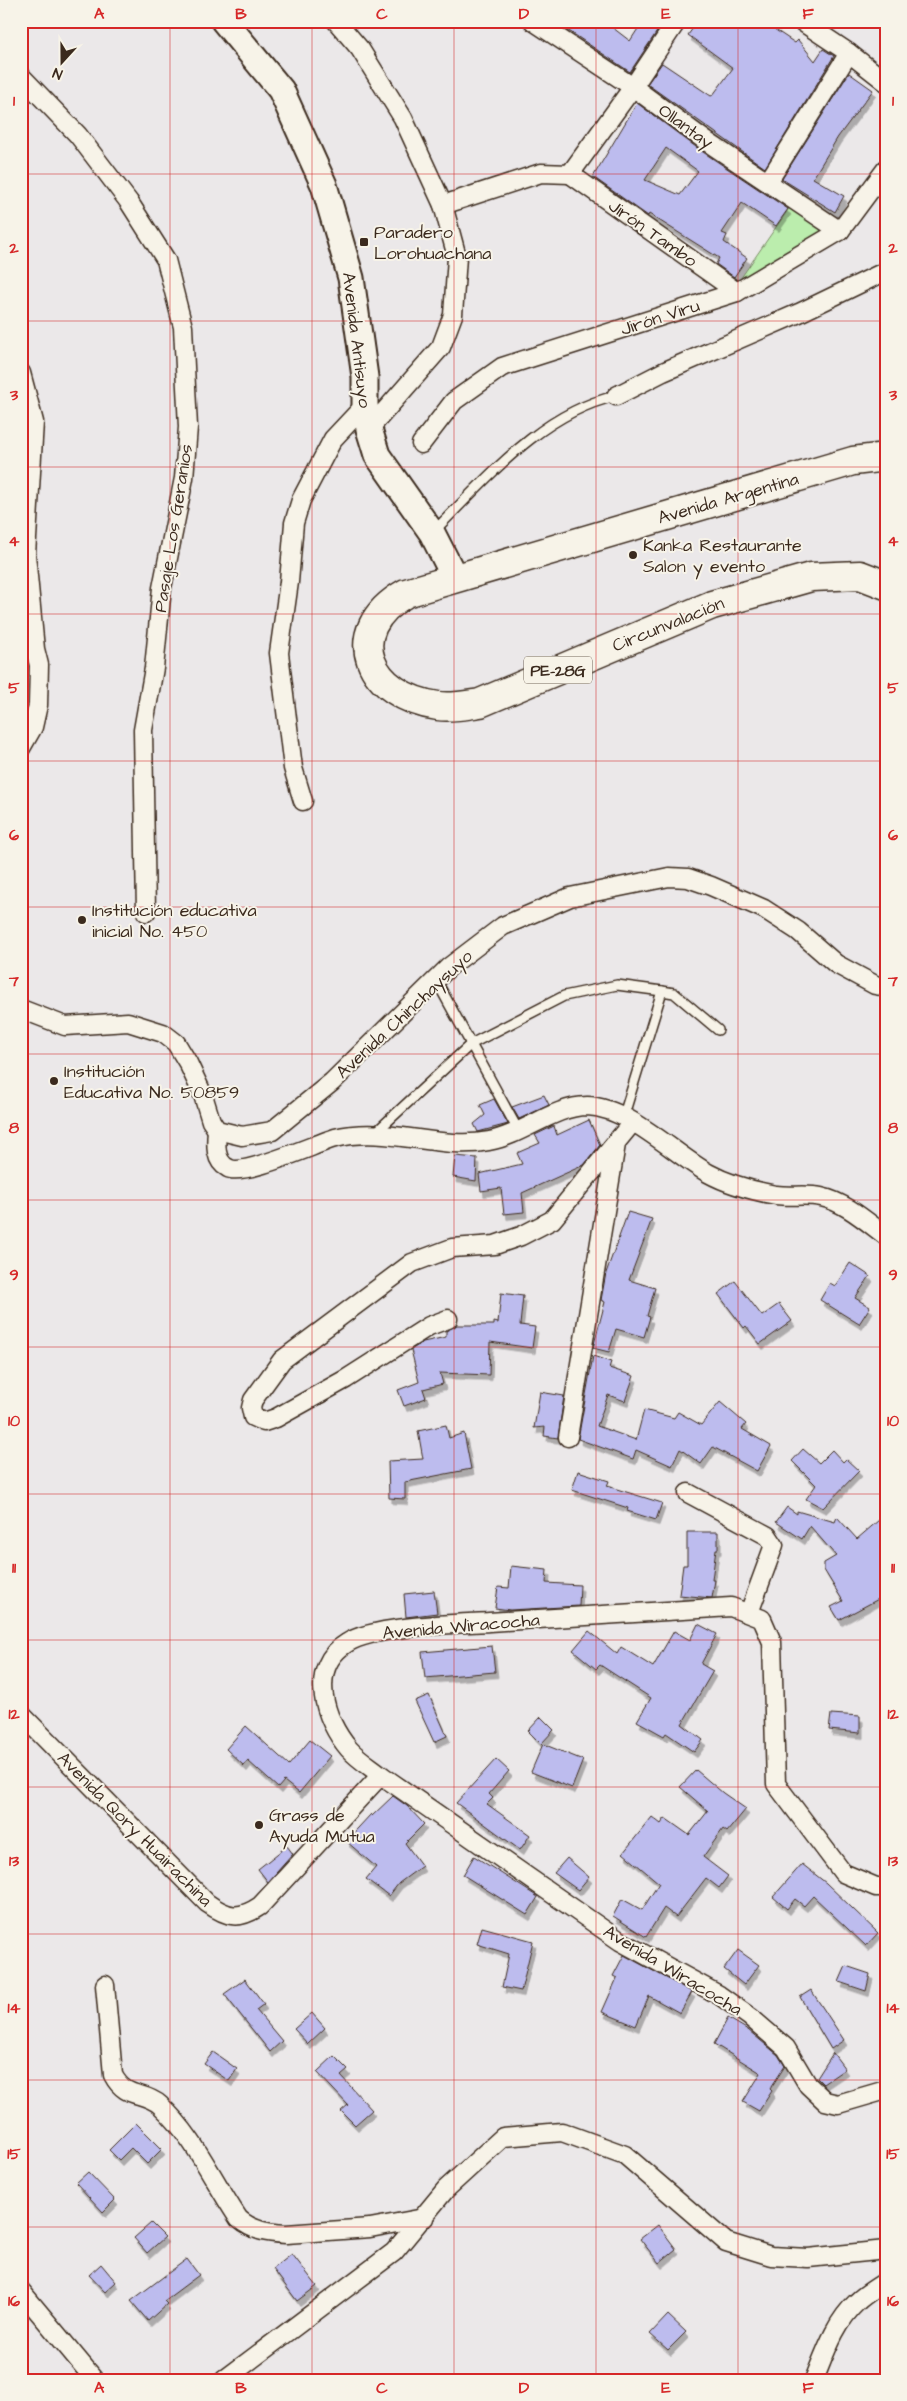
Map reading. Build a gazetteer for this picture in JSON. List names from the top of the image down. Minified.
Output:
{"streets":{"highway":["Avenida Argentina","Circunvalación","PE-28G"],"street":["Ollantay","Jirón Tambo","Jirón Viru","Avenida Antisuyo","Pasaje Los Geranios","Avenida Chinchaysuyo","Avenida Wiracocha","Avenida Qory Huairachina"]},"crossings":[["Ollantay","Jirón Viru"],["Jirón Tambo","Jirón Viru"],["Avenida Antisuyo","Avenida Argentina"],["Avenida Antisuyo","Circunvalación"],["Avenida Argentina","Circunvalación"],["Avenida Wiracocha","Avenida Qory Huairachina"]],"places":{"transit":["Paradero Lorohuachana"],"other":["Kanka Restaurante Salon y evento","Institución educativa inicial No. 450","Institución Educativa No. 50859","Grass de Ayuda Mutua"]},"north":"bottom","grid":{"columns":["A","B","C","D","E","F"],"rows":["1","2","3","4","5","6","7","8","9","10","11","12","13","14","15","16"]}}
